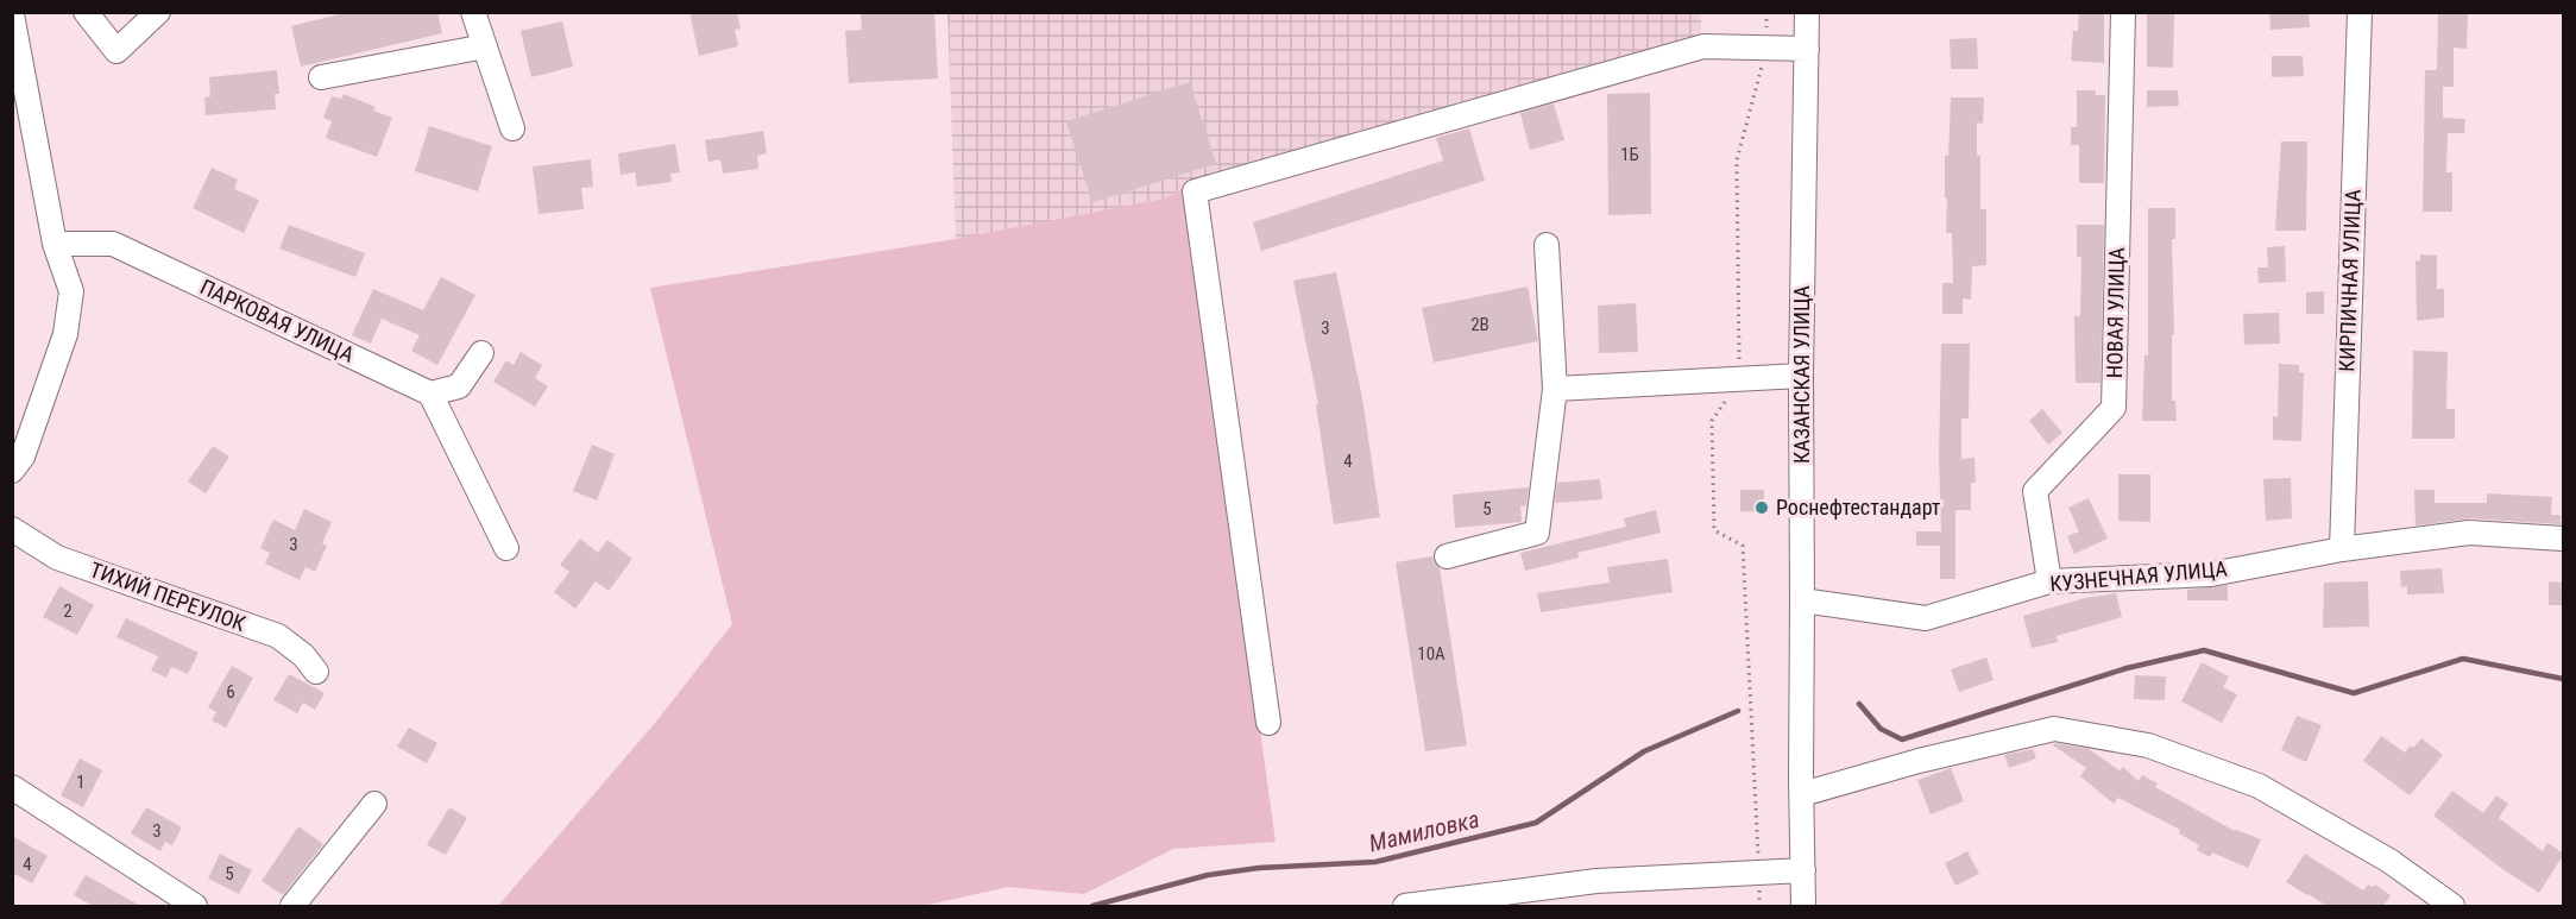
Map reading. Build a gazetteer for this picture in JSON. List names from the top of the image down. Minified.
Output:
{"streets":{"street":["КИРПИЧНАЯ УЛИЦА","НОВАЯ УЛИЦА","ПАРКОВАЯ УЛИЦА","КАЗАНСКАЯ УЛИЦА","КУЗНЕЧНАЯ УЛИЦА","ТИХИЙ ПЕРЕУЛОК"]},"crossings":[["КИРПИЧНАЯ УЛИЦА","КУЗНЕЧНАЯ УЛИЦА"],["НОВАЯ УЛИЦА","КУЗНЕЧНАЯ УЛИЦА"],["КАЗАНСКАЯ УЛИЦА","КУЗНЕЧНАЯ УЛИЦА"]],"water":["Мамиловка"],"places":["Роснефтестандарт"],"house_numbers":["1Б","2В","3","4","5","3","2","10А","6","1","3","4","5"]}
